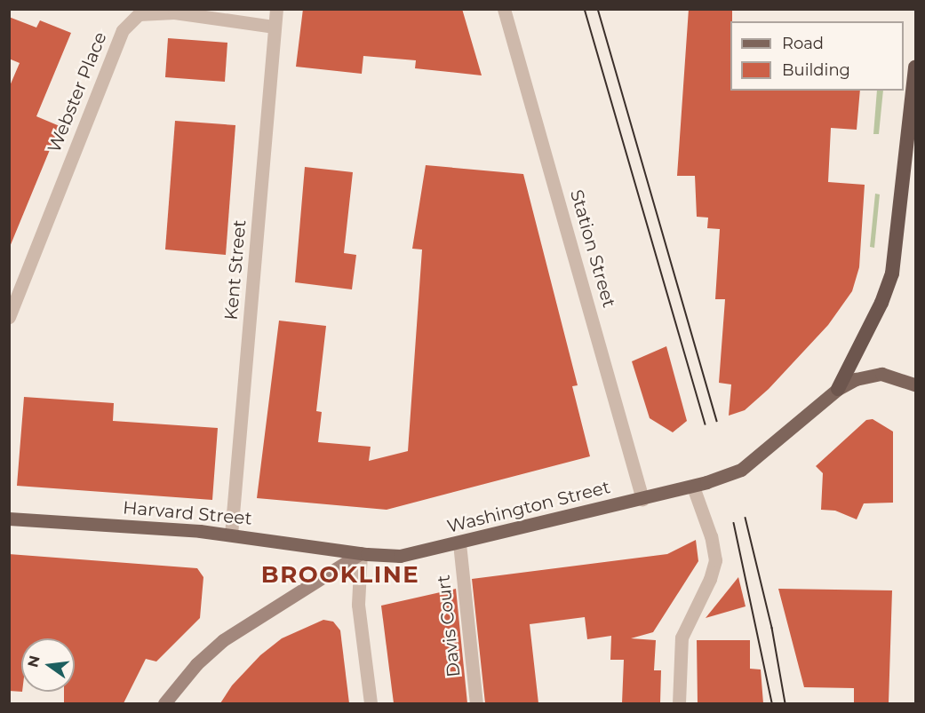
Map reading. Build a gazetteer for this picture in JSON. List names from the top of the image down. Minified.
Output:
{"streets":{"main road":["Washington Street","Harvard Street"],"street":["Webster Place","Station Street","Kent Street","Davis Court"]},"crossings":[["Webster Place","Kent Street"],["Station Street","Washington Street"],["Kent Street","Harvard Street"],["Washington Street","Harvard Street"],["Washington Street","Davis Court"]],"districts":["BROOKLINE"],"legend":["Road","Building"],"north":"left"}
